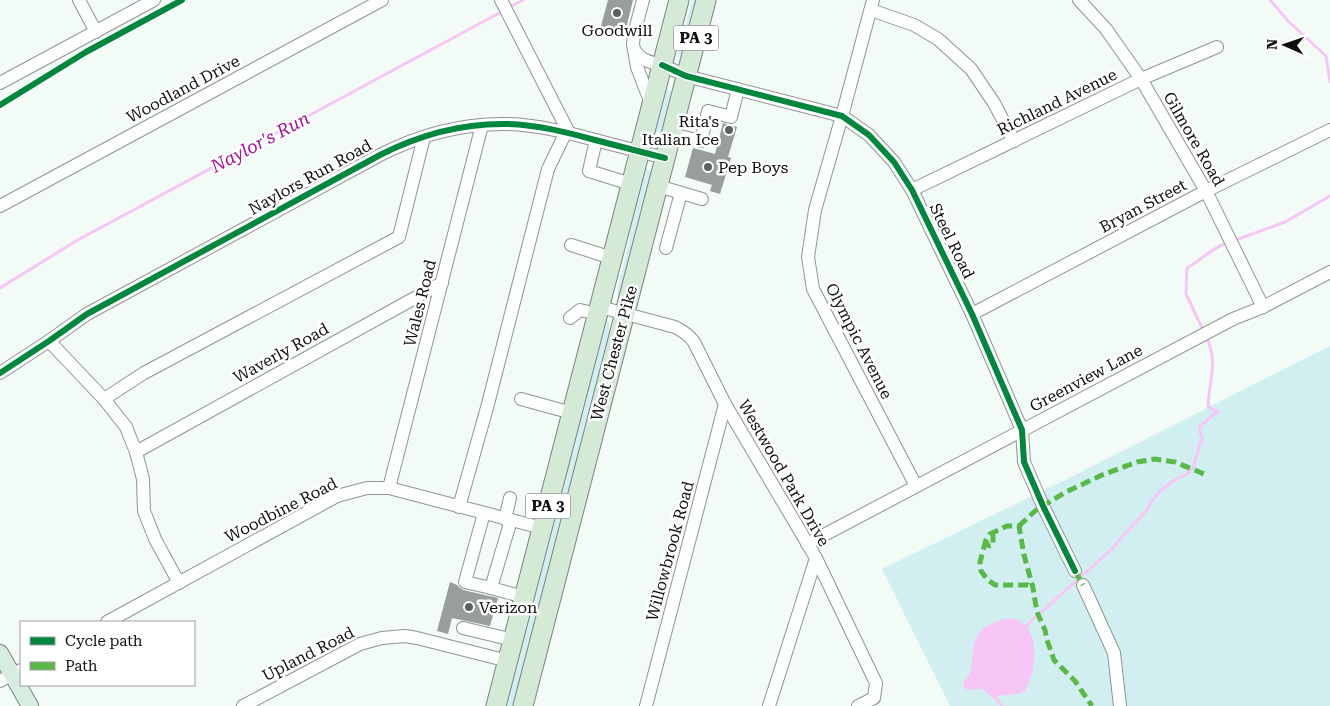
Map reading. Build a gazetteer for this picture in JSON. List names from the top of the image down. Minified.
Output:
{"streets":{"highway":["PA 3","West Chester Pike"],"street":["Woodland Drive","Richland Avenue","Gilmore Road","Naylors Run Road","Bryan Street","Steel Road","Wales Road","Olympic Avenue","Waverly Road","Greenview Lane","Westwood Park Drive","Woodbine Road","Willowbrook Road","Upland Road"]},"crossings":[["Richland Avenue","Gilmore Road"],["Richland Avenue","Steel Road"],["Gilmore Road","Bryan Street"],["Gilmore Road","Greenview Lane"],["Naylors Run Road","Wales Road"],["Naylors Run Road","West Chester Pike"],["Bryan Street","Steel Road"],["Steel Road","Olympic Avenue"],["Steel Road","West Chester Pike"],["Steel Road","Greenview Lane"],["Wales Road","Waverly Road"],["Wales Road","Woodbine Road"],["Olympic Avenue","Greenview Lane"],["West Chester Pike","Westwood Park Drive"],["West Chester Pike","Woodbine Road"],["West Chester Pike","Upland Road"],["Greenview Lane","Westwood Park Drive"],["Westwood Park Drive","Willowbrook Road"]],"water":["Naylor's Run"],"places":["Goodwill","Rita's Italian Ice","Pep Boys","Verizon"],"legend":["Cycle path","Path"],"north":"left"}
